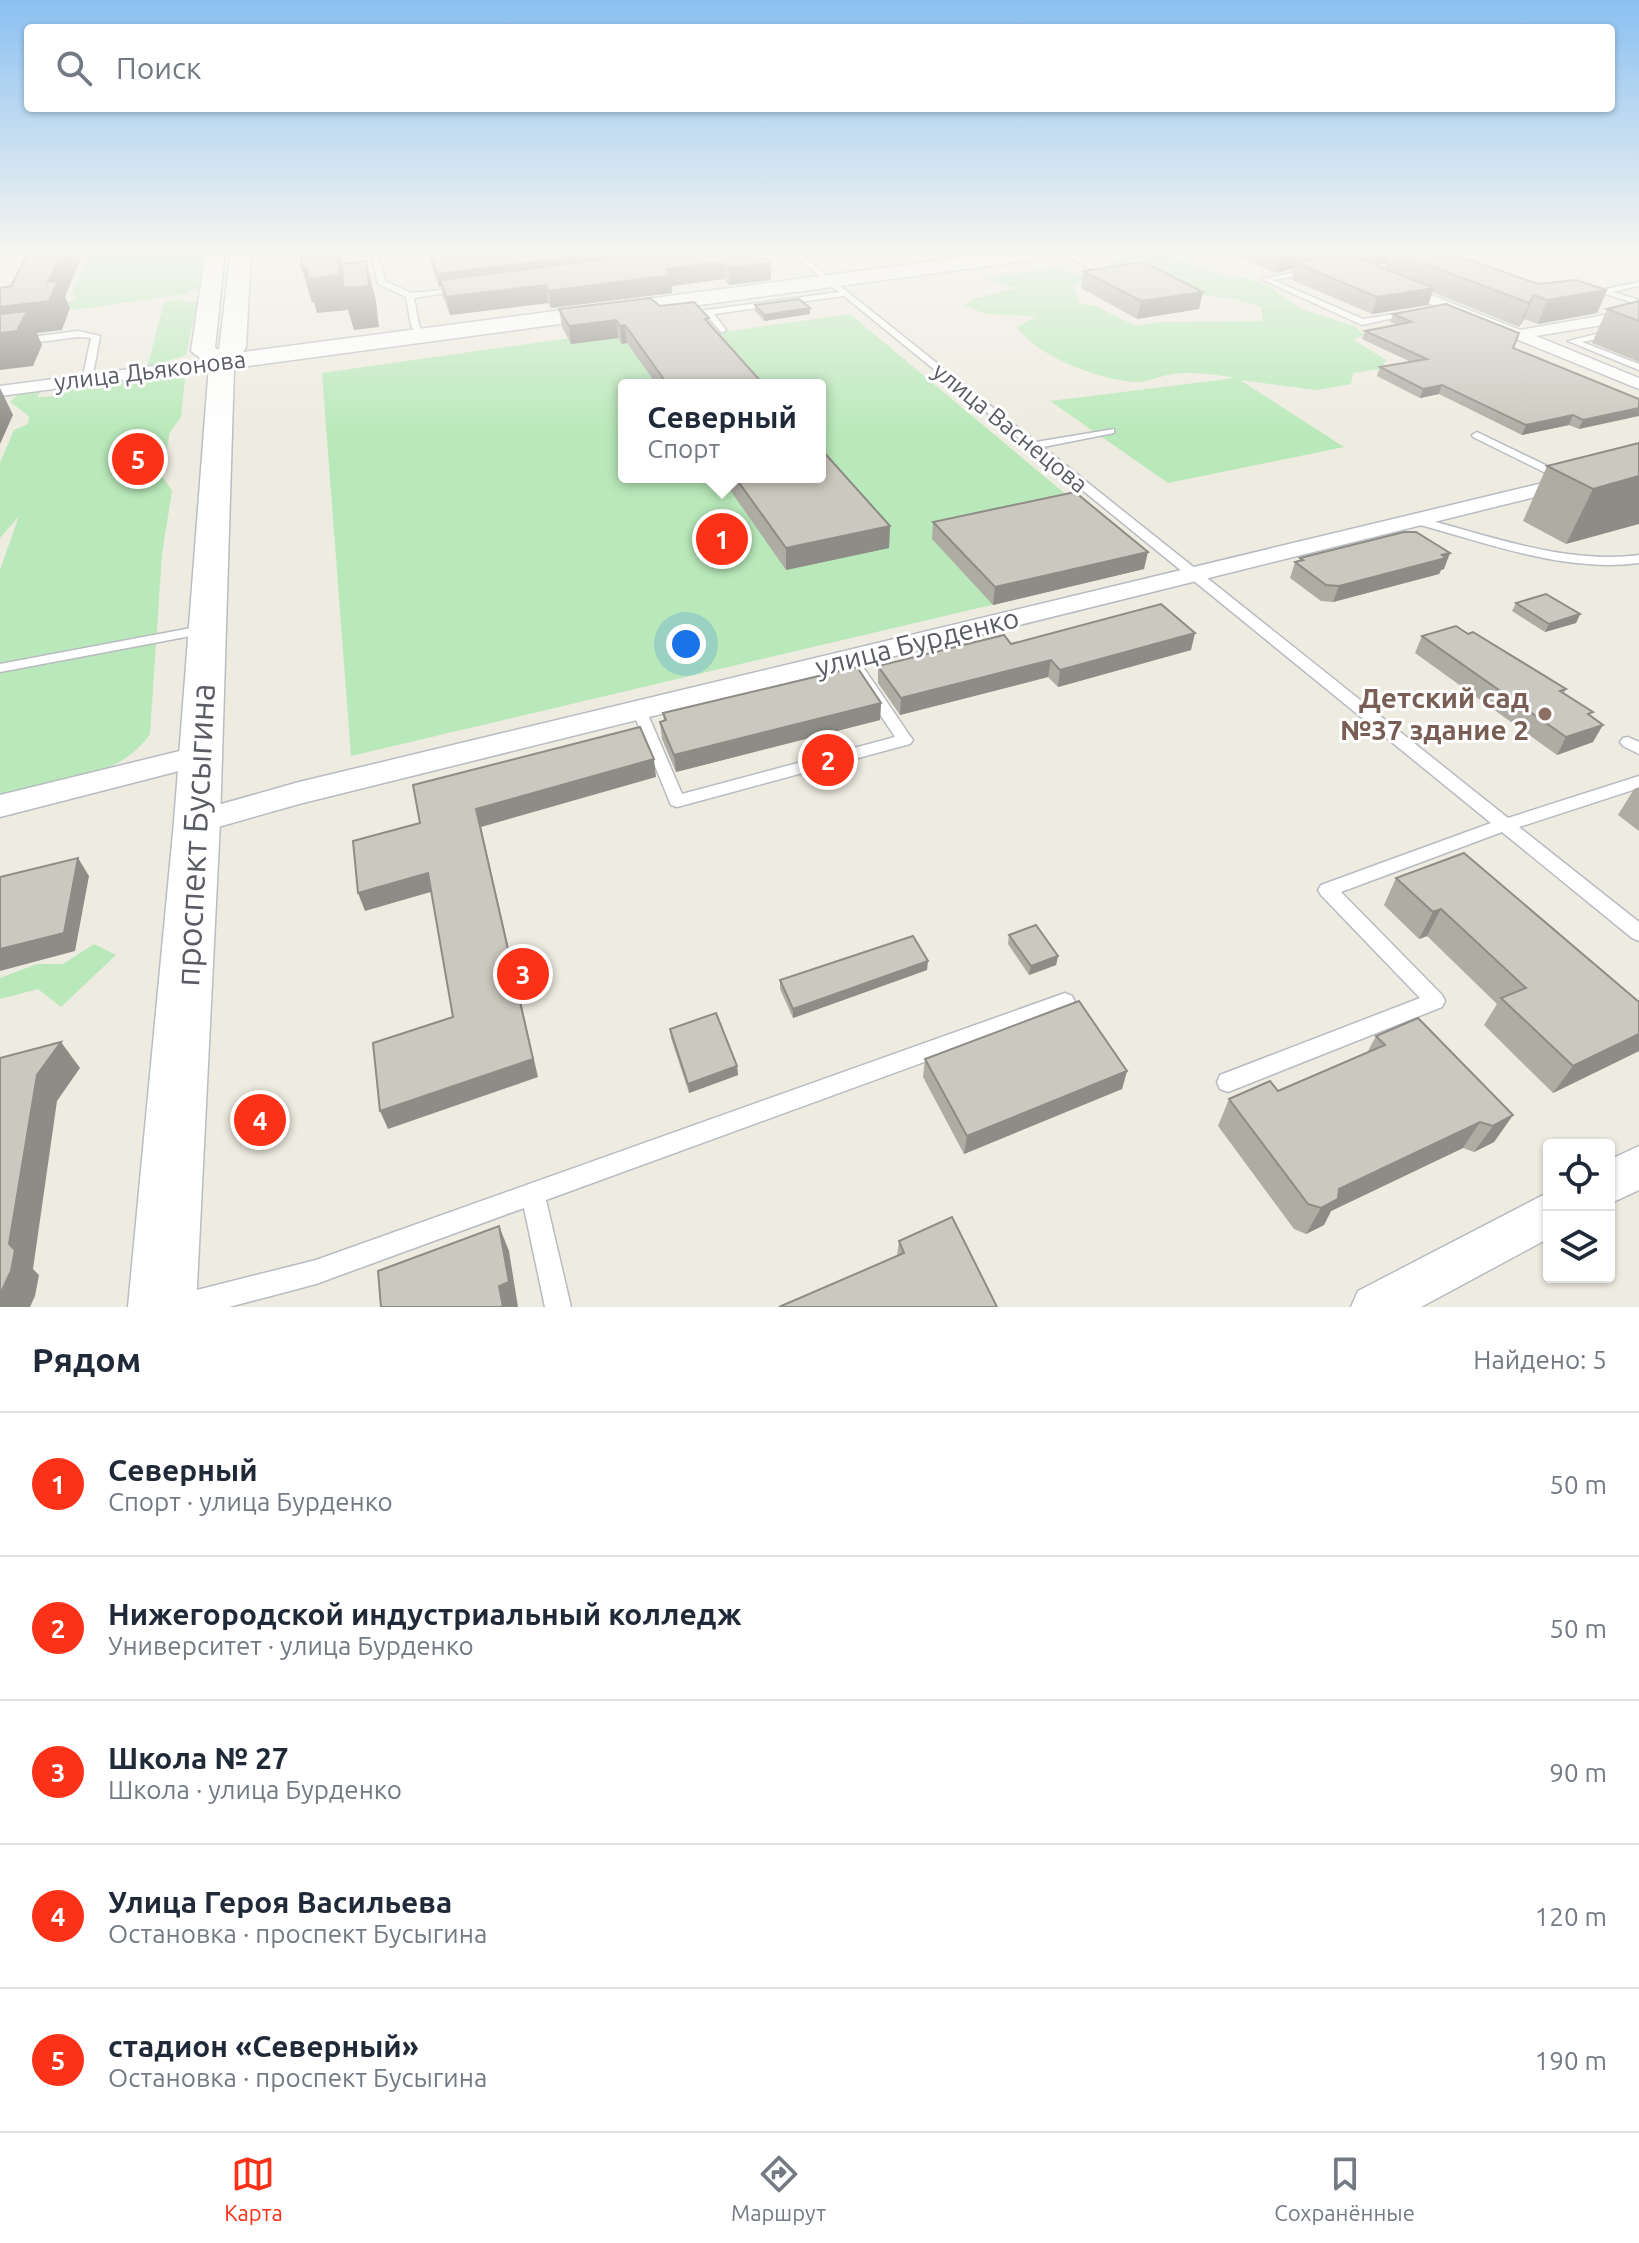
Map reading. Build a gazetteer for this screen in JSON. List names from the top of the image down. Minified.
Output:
{"streets":{"main road":["улица Дьяконова","проспект Бусыгина"],"street":["улица Бурденко"],"lane":["улица Васнецова"]},"crossings":[["улица Дьяконова","проспект Бусыгина"],["улица Васнецова","улица Бурденко"],["улица Бурденко","проспект Бусыгина"]],"places":["Детский сад №37 здание 2"],"page":{"search":"Поиск","popup":["Северный","Спорт"],"pins":["5","1","2","3","4"],"heading":["Рядом","Найдено: 5"],"list":[{"mark":"1","name":"Северный","note":"Спорт · улица Бурденко","value":"50 m"},{"mark":"2","name":"Нижегородской индустриальный колледж","note":"Университет · улица Бурденко","value":"50 m"},{"mark":"3","name":"Школа № 27","note":"Школа · улица Бурденко","value":"90 m"},{"mark":"4","name":"Улица Героя Васильева","note":"Остановка · проспект Бусыгина","value":"120 m"},{"mark":"5","name":"стадион «Северный»","note":"Остановка · проспект Бусыгина","value":"190 m"}],"nav":["Карта","Маршрут","Сохранённые"]}}
